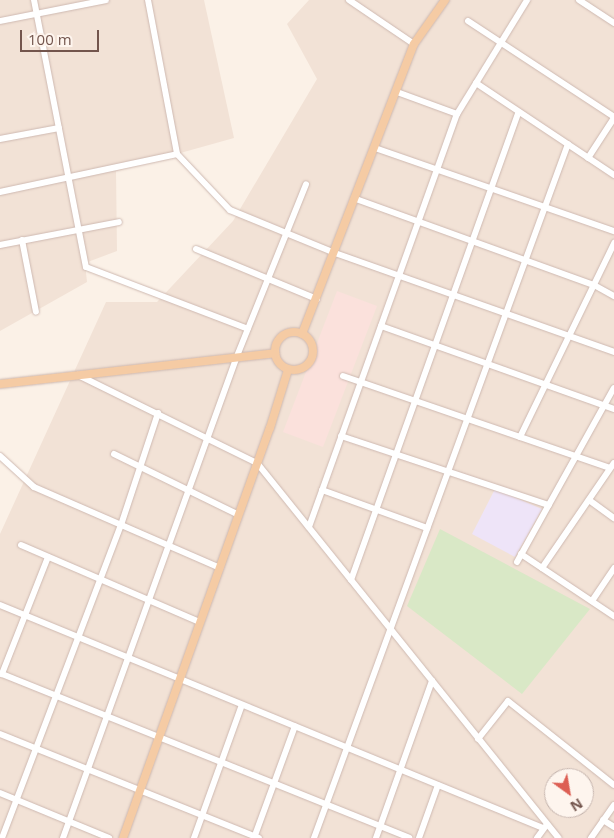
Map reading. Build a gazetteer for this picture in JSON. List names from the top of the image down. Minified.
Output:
{"scale_bar":"100 m","north":"bottom right"}
